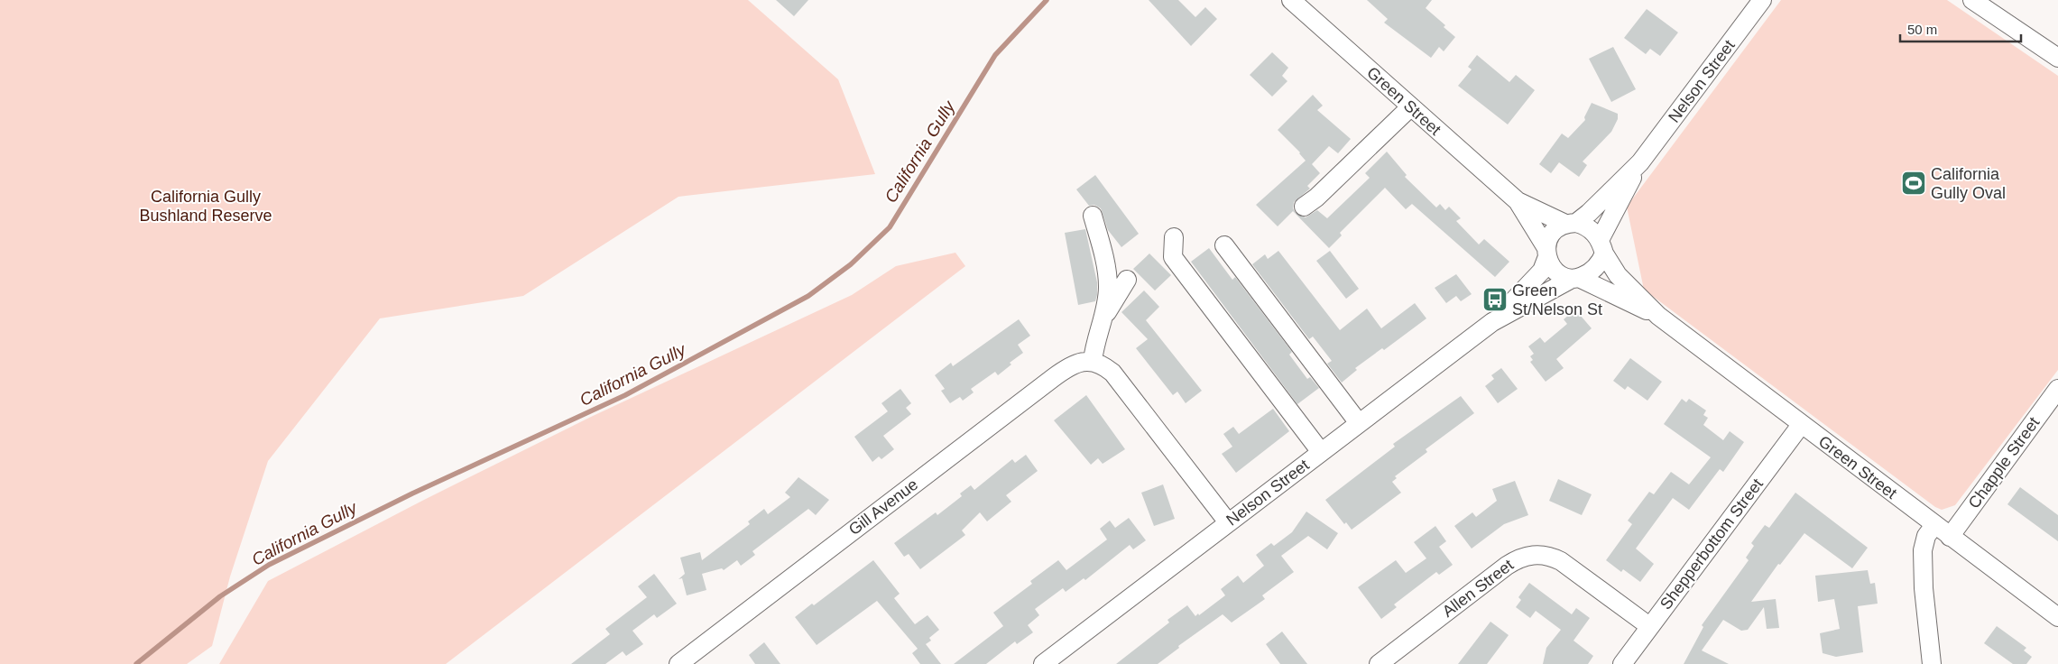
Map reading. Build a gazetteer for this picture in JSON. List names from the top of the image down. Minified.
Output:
{"streets":{"street":["Nelson Street","Green Street","Chapple Street","Gill Avenue","Shepperbottom Street","Allen Street"]},"crossings":[["Nelson Street","Green Street"],["Green Street","Chapple Street"],["Green Street","Shepperbottom Street"],["Shepperbottom Street","Allen Street"]],"water":["California Gully"],"parks":["California Gully Bushland Reserve"],"places":{"sports":["California Gully Oval"],"bus stop":["Green St/Nelson St"]},"scale_bar":"50 m"}
